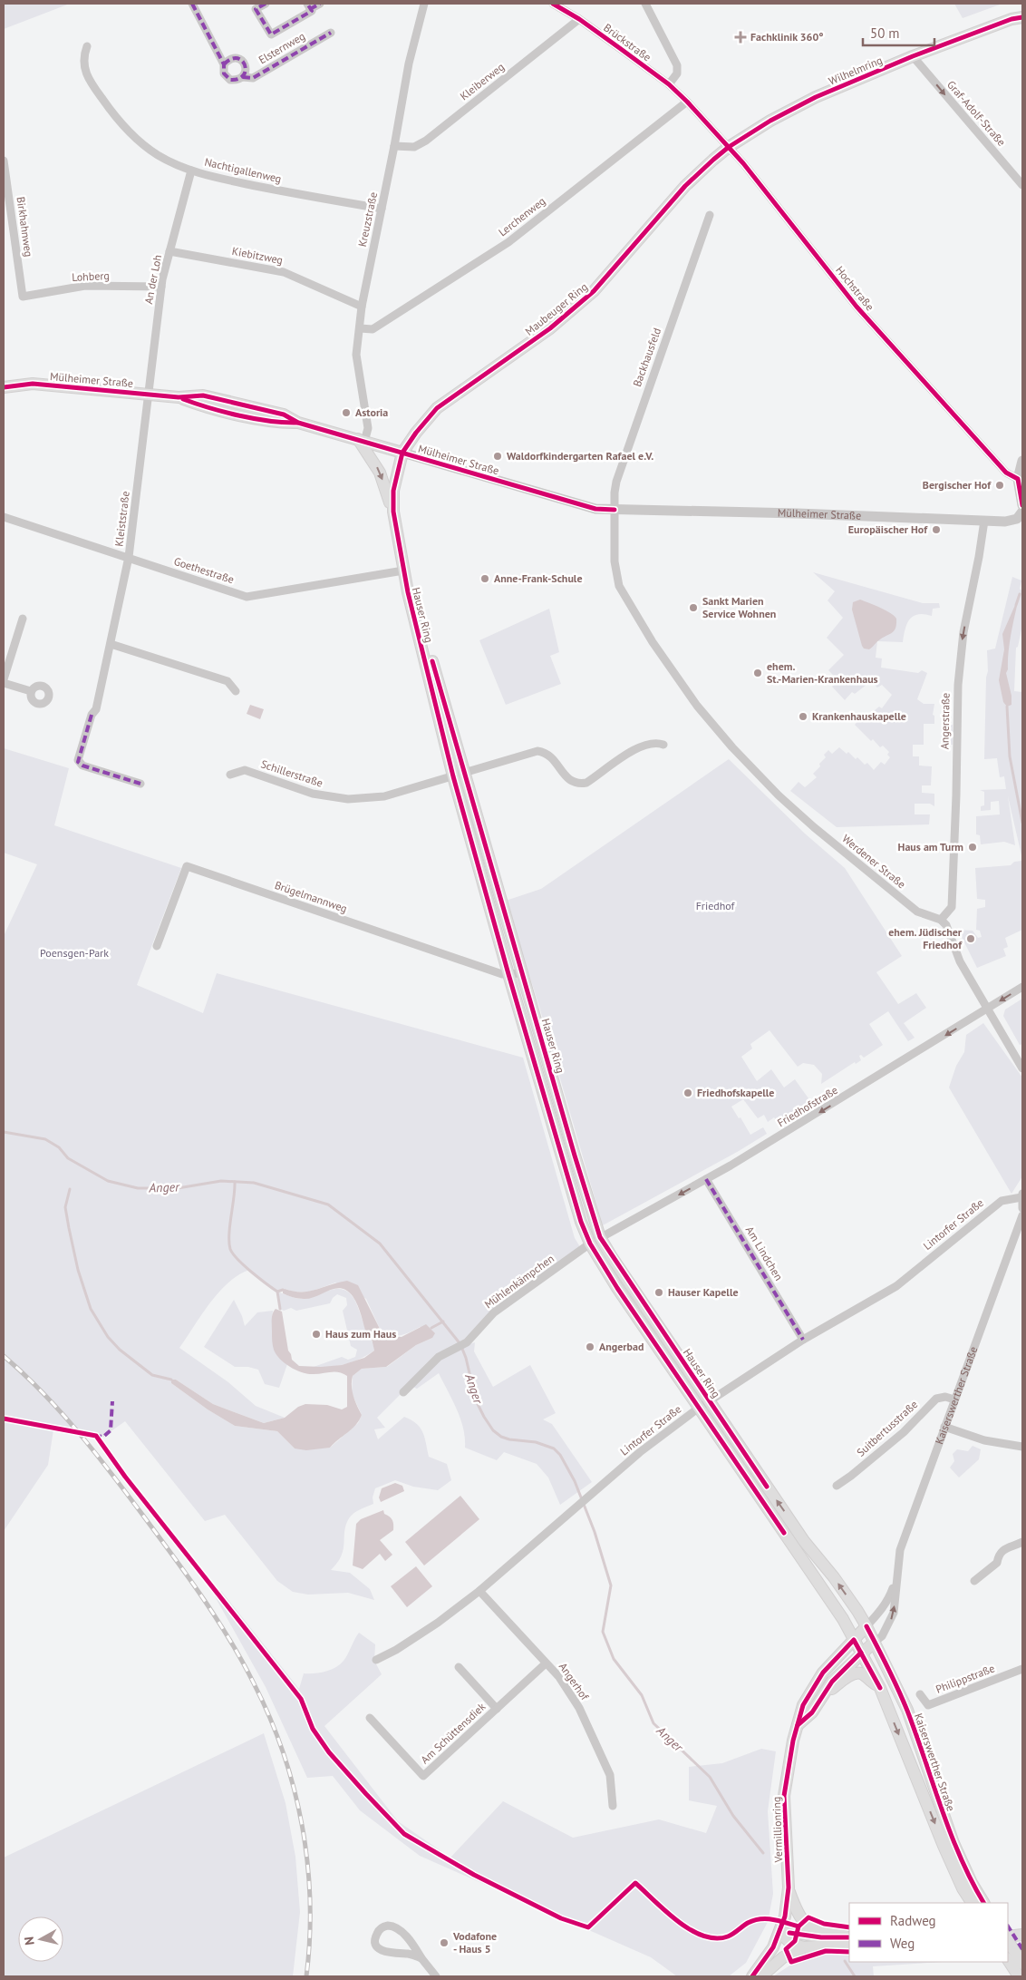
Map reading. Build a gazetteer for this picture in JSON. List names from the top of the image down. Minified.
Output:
{"streets":{"main road":["Wilhelmring","Maubeuger Ring","Mülheimer Straße","Hauser Ring","Kaiserswerther Straße","Vermillionring"],"street":["Brückstraße","Elsternweg","Kleiberweg","Graf-Adolf-Straße","Nachtigallenweg","Lerchenweg","Kreuzstraße","Birkhahnweg","Kiebitzweg","Lohberg","An der Loh","Hochstraße","Backhausfeld","Kleiststraße","Goethestraße","Angerstraße","Schillerstraße","Werdener Straße","Brügelmannweg","Friedhofstraße","Lintorfer Straße","Am Lindchen","Mühlenkämpchen","Suitbertusstraße","Philippstraße","Angerhof","Am Schüttensdiek"]},"crossings":[["Brückstraße","Kleiberweg"],["Brückstraße","Lerchenweg"],["Brückstraße","Hochstraße"],["Wilhelmring","Graf-Adolf-Straße"],["Wilhelmring","Hochstraße"],["Wilhelmring","Maubeuger Ring"],["Kleiberweg","Kreuzstraße"],["Nachtigallenweg","Kreuzstraße"],["Nachtigallenweg","An der Loh"],["Lerchenweg","Kreuzstraße"],["Lerchenweg","Hochstraße"],["Kreuzstraße","Kiebitzweg"],["Kreuzstraße","Mülheimer Straße"],["Kreuzstraße","Hauser Ring"],["Birkhahnweg","Lohberg"],["Kiebitzweg","An der Loh"],["Lohberg","An der Loh"],["An der Loh","Mülheimer Straße"],["An der Loh","Kleiststraße"],["Hochstraße","Maubeuger Ring"],["Maubeuger Ring","Mülheimer Straße"],["Maubeuger Ring","Hauser Ring"],["Backhausfeld","Mülheimer Straße"],["Backhausfeld","Werdener Straße"],["Mülheimer Straße","Kleiststraße"],["Mülheimer Straße","Hauser Ring"],["Mülheimer Straße","Angerstraße"],["Mülheimer Straße","Werdener Straße"],["Kleiststraße","Goethestraße"],["Goethestraße","Hauser Ring"],["Hauser Ring","Schillerstraße"],["Hauser Ring","Brügelmannweg"],["Hauser Ring","Friedhofstraße"],["Hauser Ring","Lintorfer Straße"],["Hauser Ring","Mühlenkämpchen"],["Hauser Ring","Kaiserswerther Straße"],["Hauser Ring","Vermillionring"],["Angerstraße","Werdener Straße"],["Friedhofstraße","Am Lindchen"],["Friedhofstraße","Mühlenkämpchen"],["Lintorfer Straße","Am Lindchen"],["Lintorfer Straße","Angerhof"],["Kaiserswerther Straße","Suitbertusstraße"],["Kaiserswerther Straße","Vermillionring"],["Angerhof","Am Schüttensdiek"]],"one_way":["Graf-Adolf-Straße","Angerstraße","Friedhofstraße"],"water":["Anger"],"parks":["Friedhof","Poensgen-Park"],"places":{"health":["Fachklinik 360°"],"other":["Astoria","Waldorfkindergarten Rafael e.V.","Bergischer Hof","Europäischer Hof","Anne-Frank-Schule","Sankt Marien Service Wohnen","ehem. St.-Marien-Krankenhaus","Krankenhauskapelle","Haus am Turm","ehem. Jüdischer Friedhof","Friedhofskapelle","Hauser Kapelle","Haus zum Haus","Angerbad","Vodafone - Haus 5"]},"legend":["Radweg","Weg"],"scale_bar":"50 m","north":"left"}
